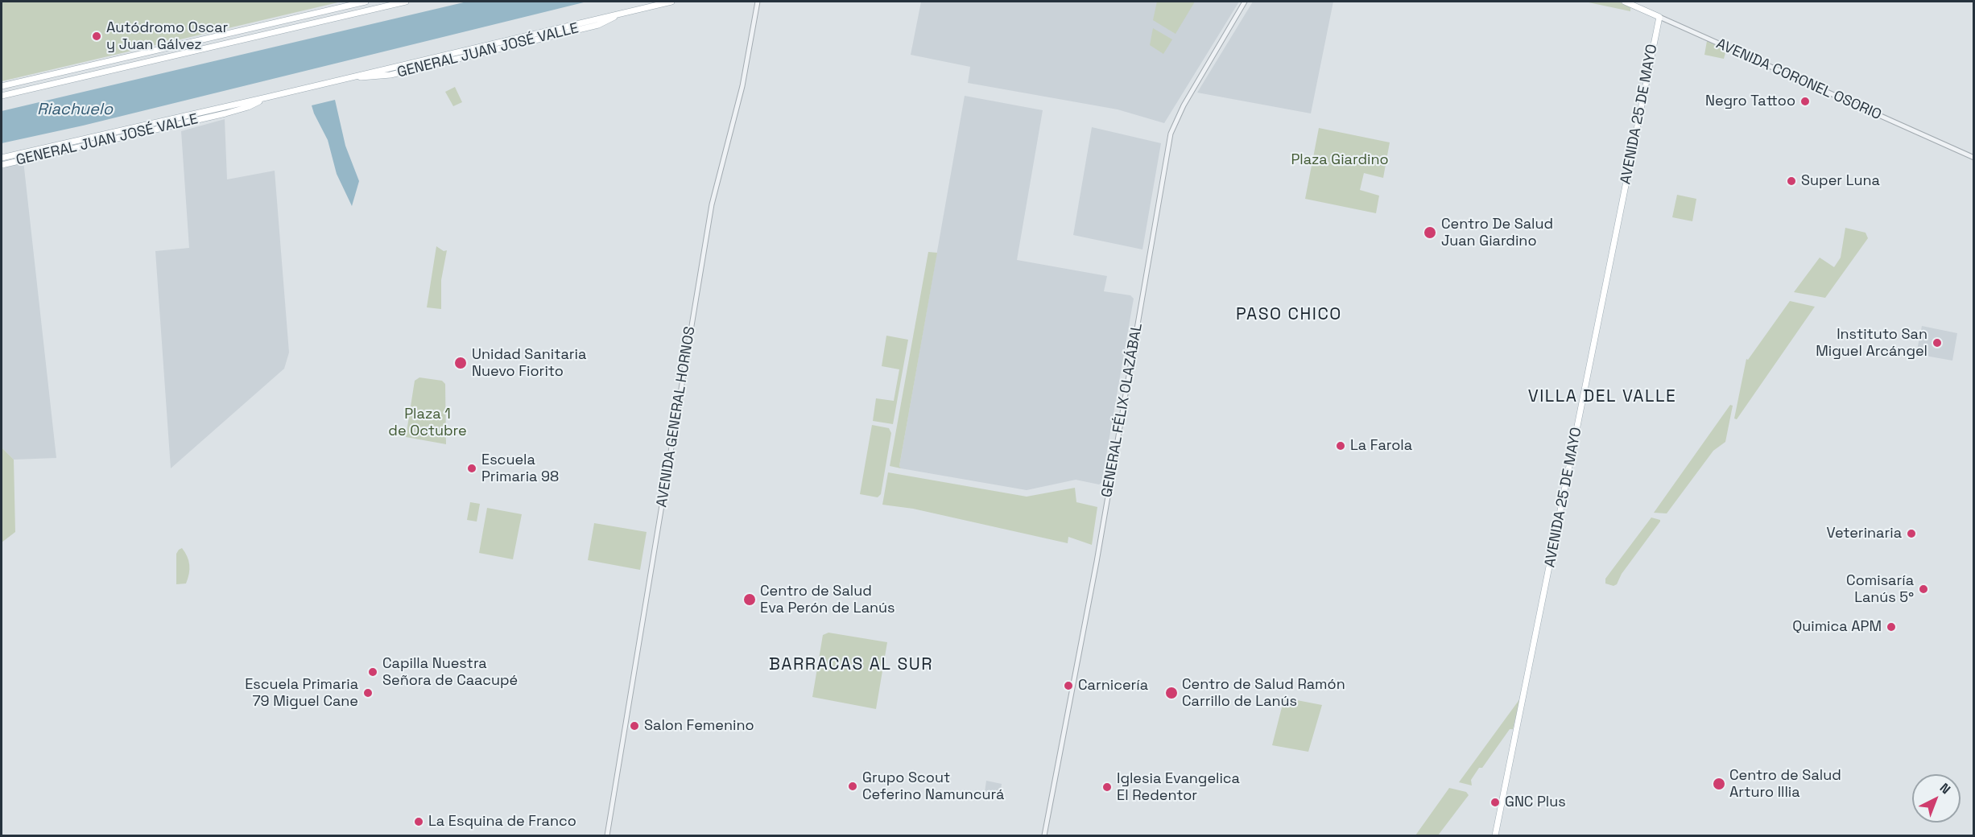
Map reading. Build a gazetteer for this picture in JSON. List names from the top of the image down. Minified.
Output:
{"streets":{"main road":["GENERAL JUAN JOSÉ VALLE","AVENIDA CORONEL OSORIO","AVENIDA 25 DE MAYO"],"street":["GENERAL FÉLIX OLAZÁBAL","AVENIDA GENERAL HORNOS"]},"crossings":[["AVENIDA CORONEL OSORIO","AVENIDA 25 DE MAYO"]],"districts":["PASO CHICO","VILLA DEL VALLE","BARRACAS AL SUR"],"water":["Riachuelo"],"parks":["Plaza Giardino","Plaza 1 de Octubre"],"places":["Autódromo Oscar y Juan Gálvez","Negro Tattoo","Super Luna","Centro De Salud Juan Giardino","Instituto San Miguel Arcángel","Unidad Sanitaria Nuevo Fiorito","La Farola","Escuela Primaria 98","Veterinaria","Comisaría Lanús 5°","Centro de Salud Eva Perón de Lanús","Quimica APM","Capilla Nuestra Señora de Caacupé","Carnicería","Escuela Primaria 79 Miguel Cane","Centro de Salud Ramón Carrillo de Lanús","Salon Femenino","Centro de Salud Arturo Illia","Grupo Scout Ceferino Namuncurá","Iglesia Evangelica El Redentor","GNC Plus","La Esquina de Franco"],"north":"top right"}
